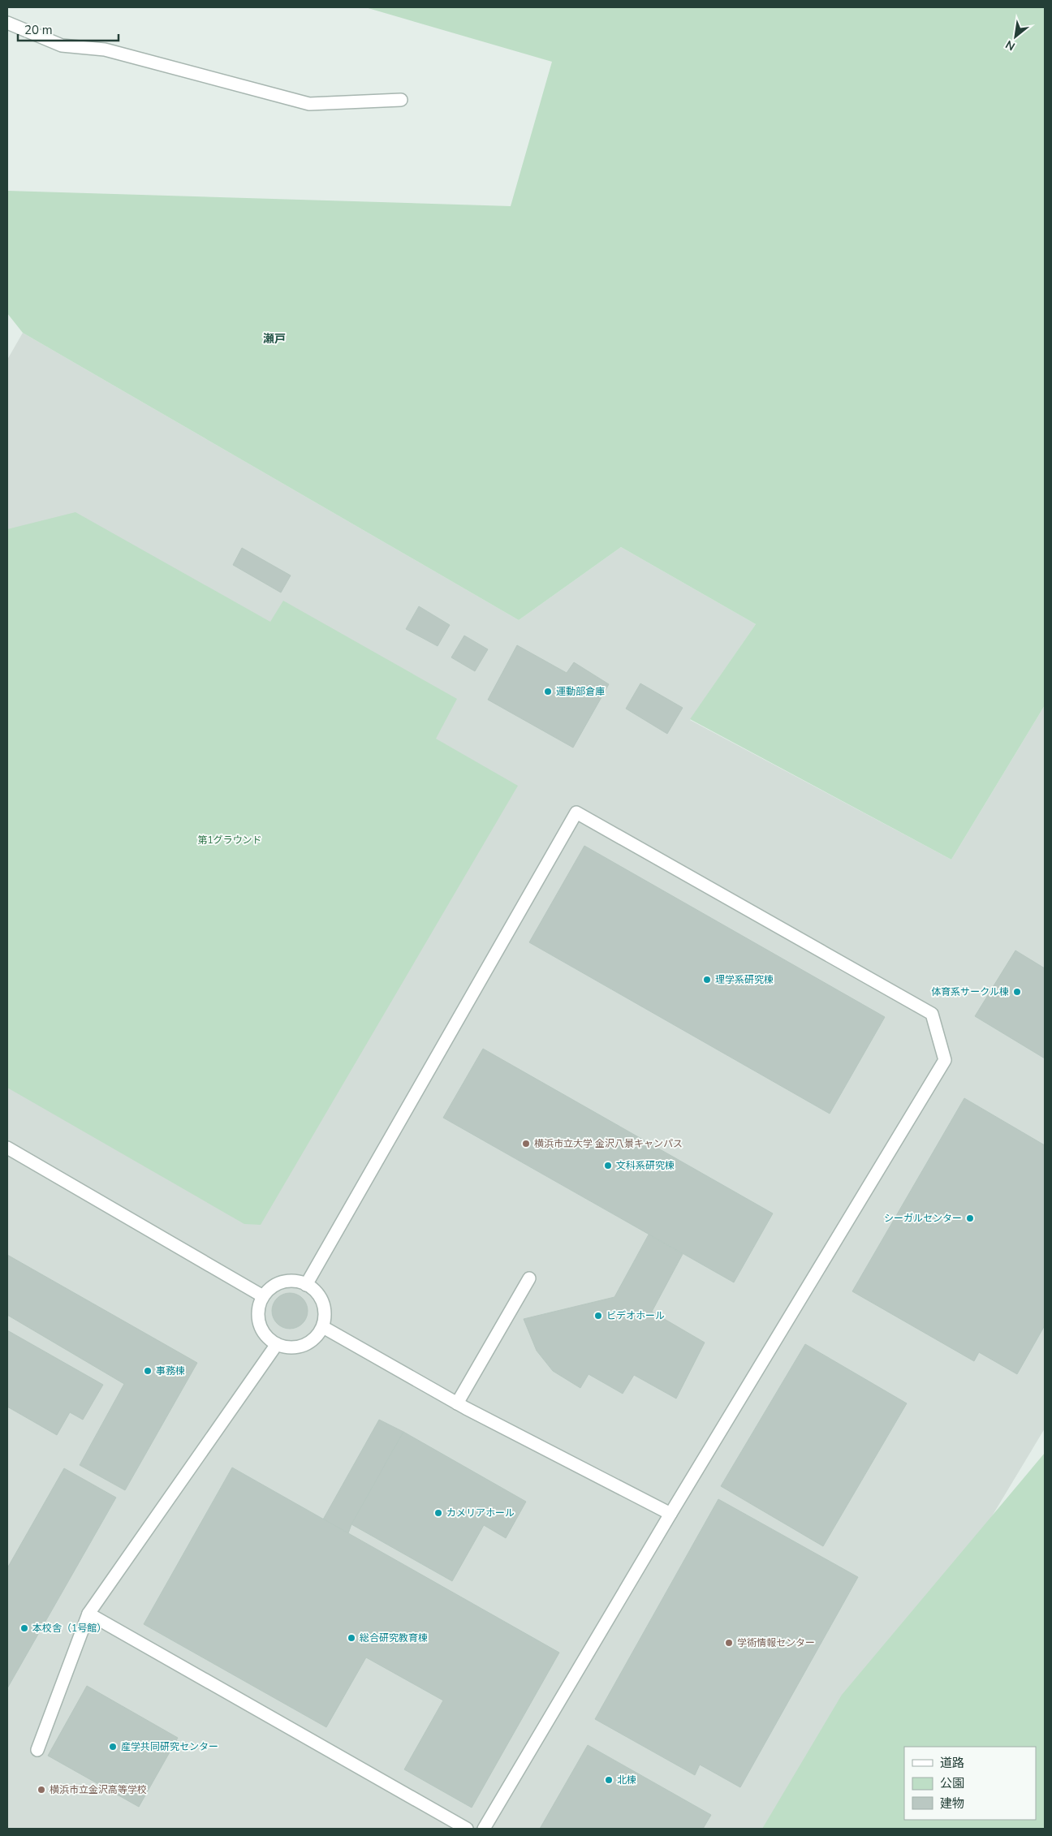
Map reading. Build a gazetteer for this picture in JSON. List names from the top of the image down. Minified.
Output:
{"districts":["瀬戸"],"parks":["第1グラウンド"],"places":["運動部倉庫","理学系研究棟","体育系サークル棟","横浜市立大学 金沢八景キャンパス","文科系研究棟","シーガルセンター","ビデオホール","事務棟","カメリアホール","本校舎（1号館）","総合研究教育棟","学術情報センター","産学共同研究センター","北棟","横浜市立金沢高等学校"],"legend":["道路","公園","建物"],"scale_bar":"20 m","north":"bottom left"}
